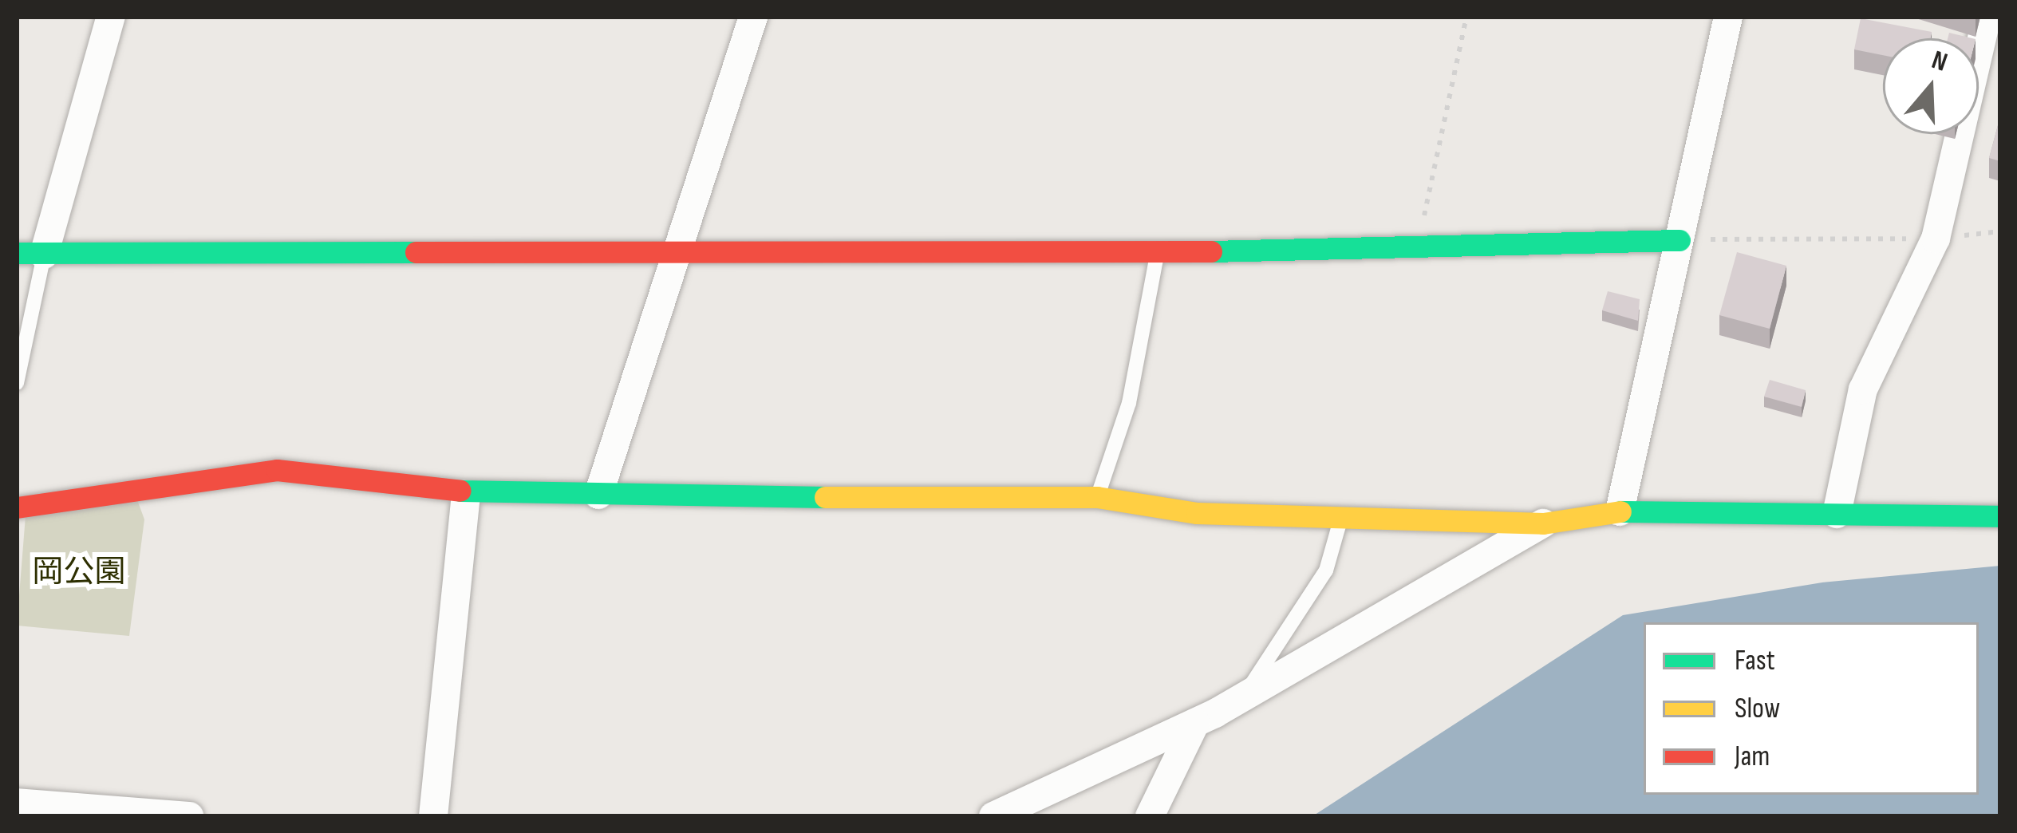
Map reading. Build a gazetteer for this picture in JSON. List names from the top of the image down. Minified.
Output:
{"parks":["岡公園"],"legend":["Fast","Slow","Jam"],"north":"top"}
